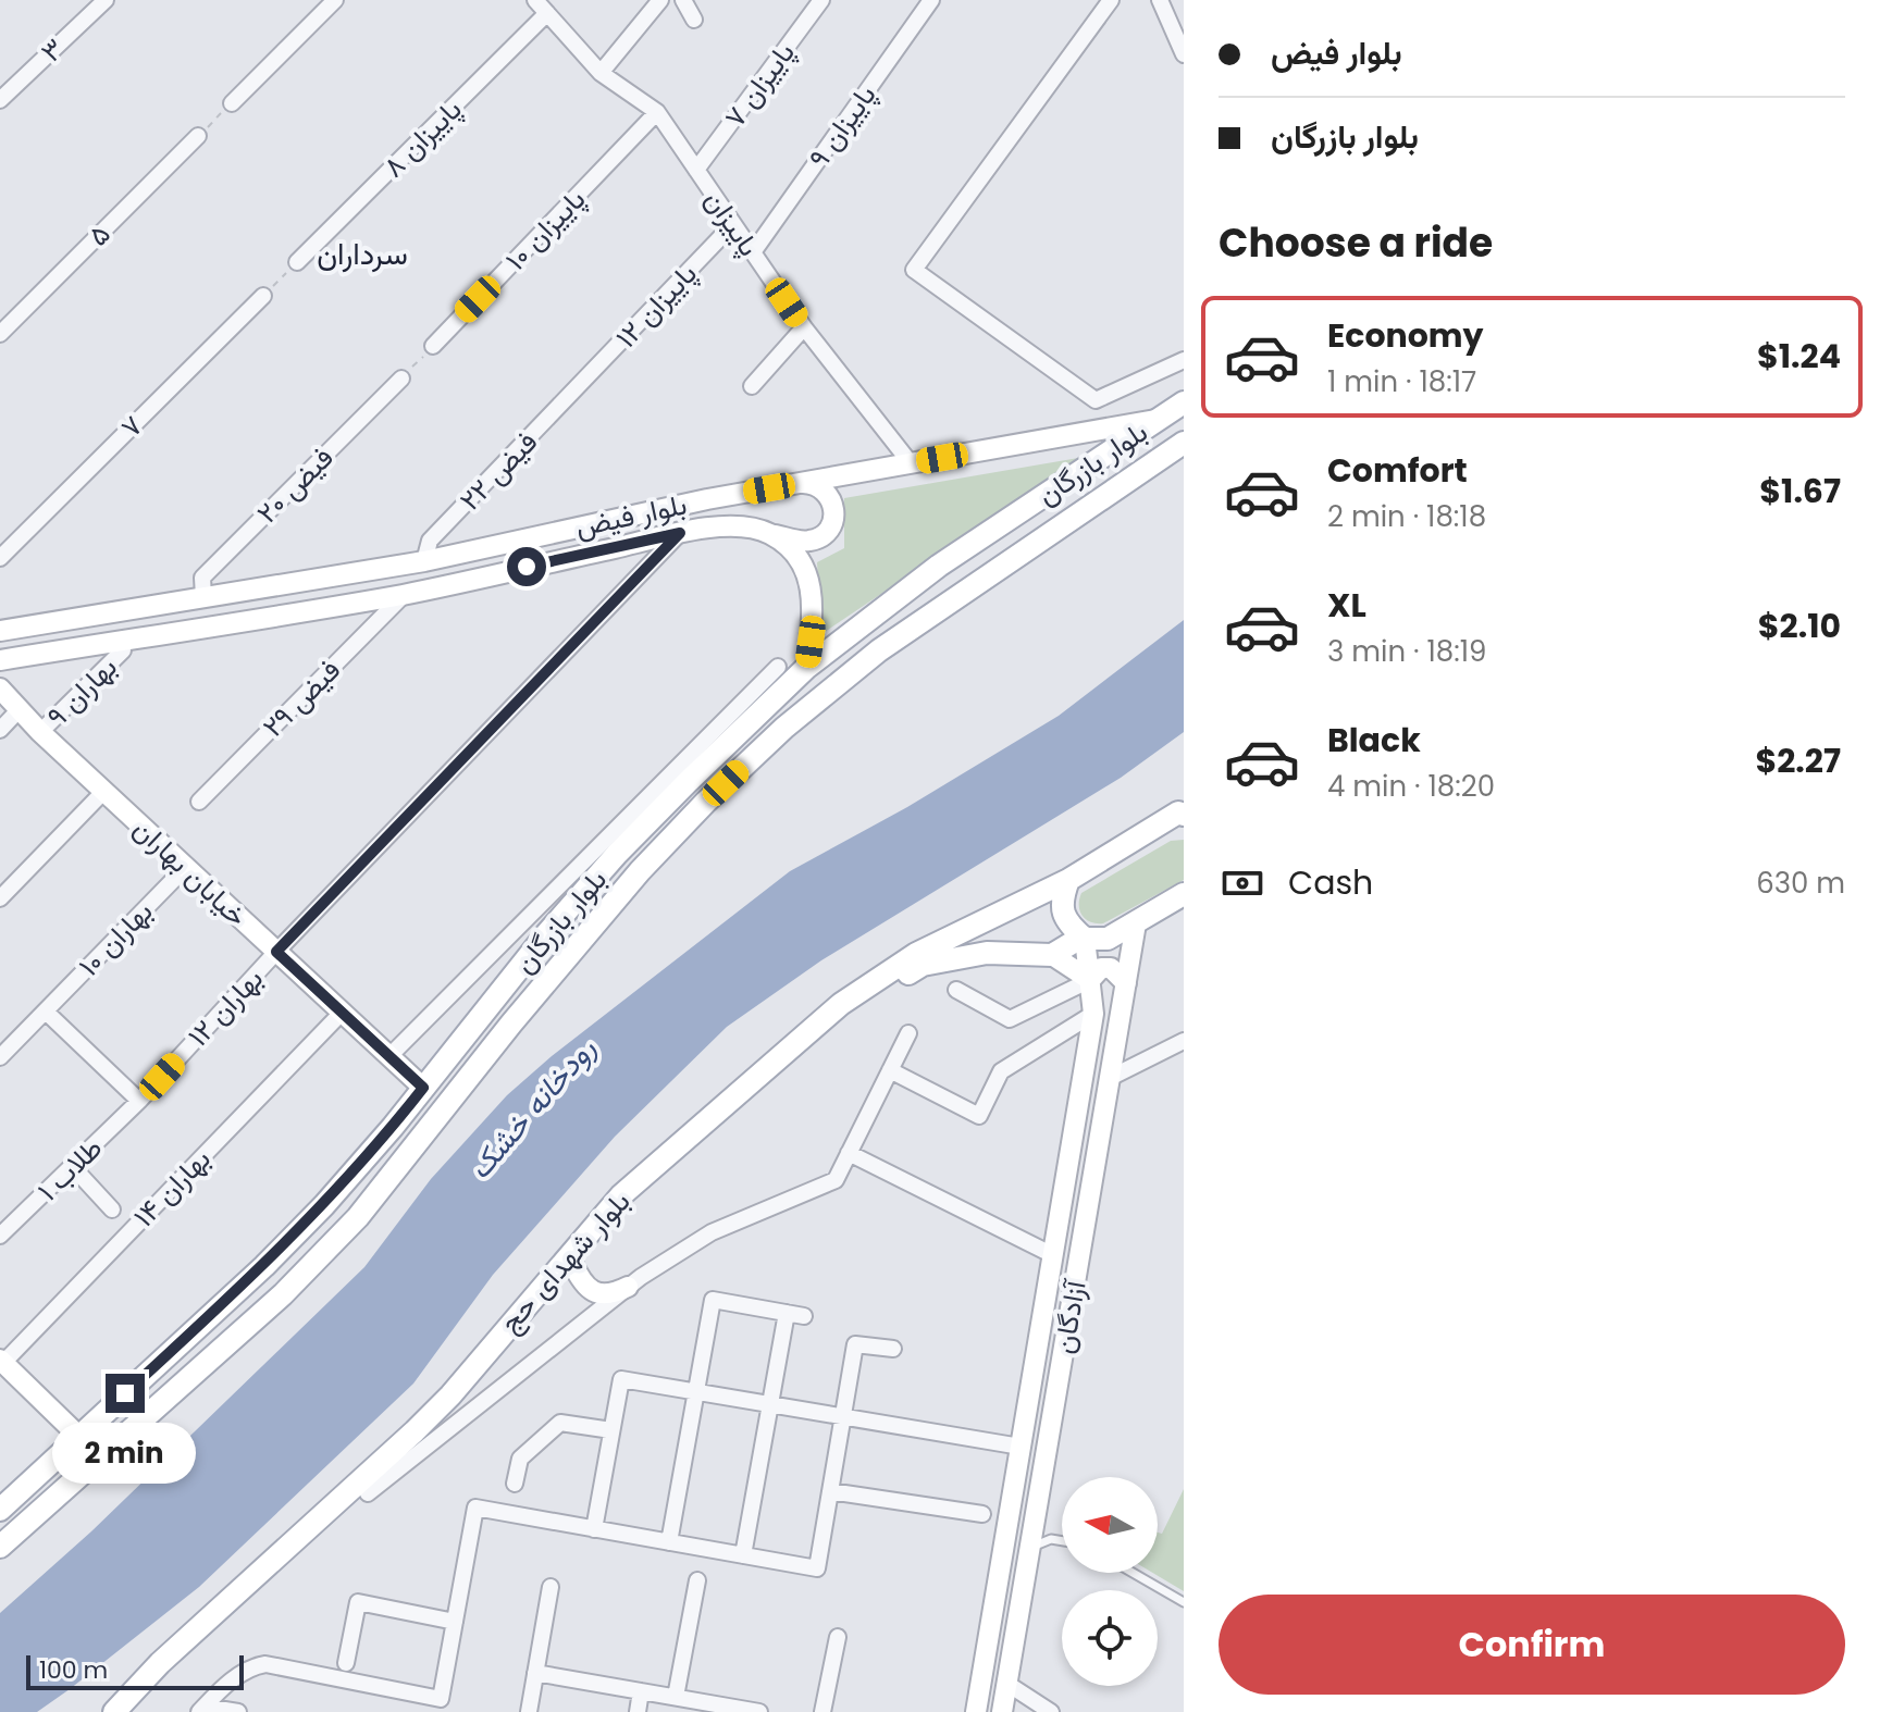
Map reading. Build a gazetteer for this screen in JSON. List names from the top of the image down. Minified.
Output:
{"streets":{"main road":["بلوار بازرگان","بلوار شهدای حج"],"street":["۳","پاییزان ۷","پاییزان ۹","پاییزان ۸","پاییزان","پاییزان ۱۰","۵","پاییزان ۱۲","۷","فیض ۲۲","فیض ۲۰","بلوار فیض","بهاران ۹","فیض ۲۹","خیابان بهاران","بهاران ۱۰","بهاران ۱۲","طلاب ۱","بهاران ۱۴","آزادگان"]},"crossings":[["پاییزان ۷","پاییزان"],["پاییزان ۹","پاییزان"],["پاییزان ۸","پاییزان"],["پاییزان","پاییزان ۱۰"],["پاییزان","پاییزان ۱۲"],["پاییزان","بلوار فیض"],["پاییزان ۱۲","فیض ۲۲"],["بلوار بازرگان","بلوار فیض"],["بلوار بازرگان","خیابان بهاران"],["فیض ۲۲","بلوار فیض"],["فیض ۲۰","بلوار فیض"],["بلوار فیض","فیض ۲۹"],["بلوار فیض","بهاران ۱۲"],["بهاران ۹","خیابان بهاران"],["خیابان بهاران","بهاران ۱۰"],["خیابان بهاران","بهاران ۱۲"],["خیابان بهاران","بهاران ۱۴"],["بهاران ۱۲","طلاب ۱"]],"districts":["سرداران"],"water":["رودخانه خشک"],"scale_bar":"100 m","north":"left","page":{"banner":["بلوار فیض","بلوار بازرگان"],"heading":"Choose a ride","list":[{"name":"Economy","note":"1 min · 18:17","value":"$1.24"},{"name":"Comfort","note":"2 min · 18:18","value":"$1.67"},{"name":"XL","note":"3 min · 18:19","value":"$2.10"},{"name":"Black","note":"4 min · 18:20","value":"$2.27"}],"pay":["Cash","630 m"],"bubble":"2 min","buttons":"Confirm","scale":"100 m"}}
